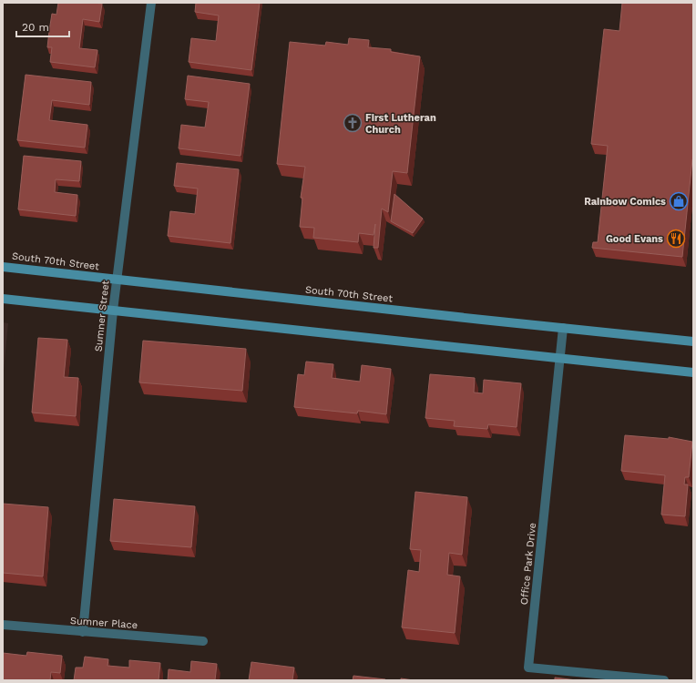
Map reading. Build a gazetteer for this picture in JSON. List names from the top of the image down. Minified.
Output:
{"streets":{"main road":["South 70th Street"],"street":["Sumner Street","Office Park Drive","Sumner Place"]},"crossings":[["South 70th Street","Sumner Street"],["South 70th Street","Office Park Drive"],["Sumner Street","Sumner Place"]],"places":{"church":["First Lutheran Church"],"shop":["Rainbow Comics"],"restaurant":["Good Evans"]},"scale_bar":"20 m"}
